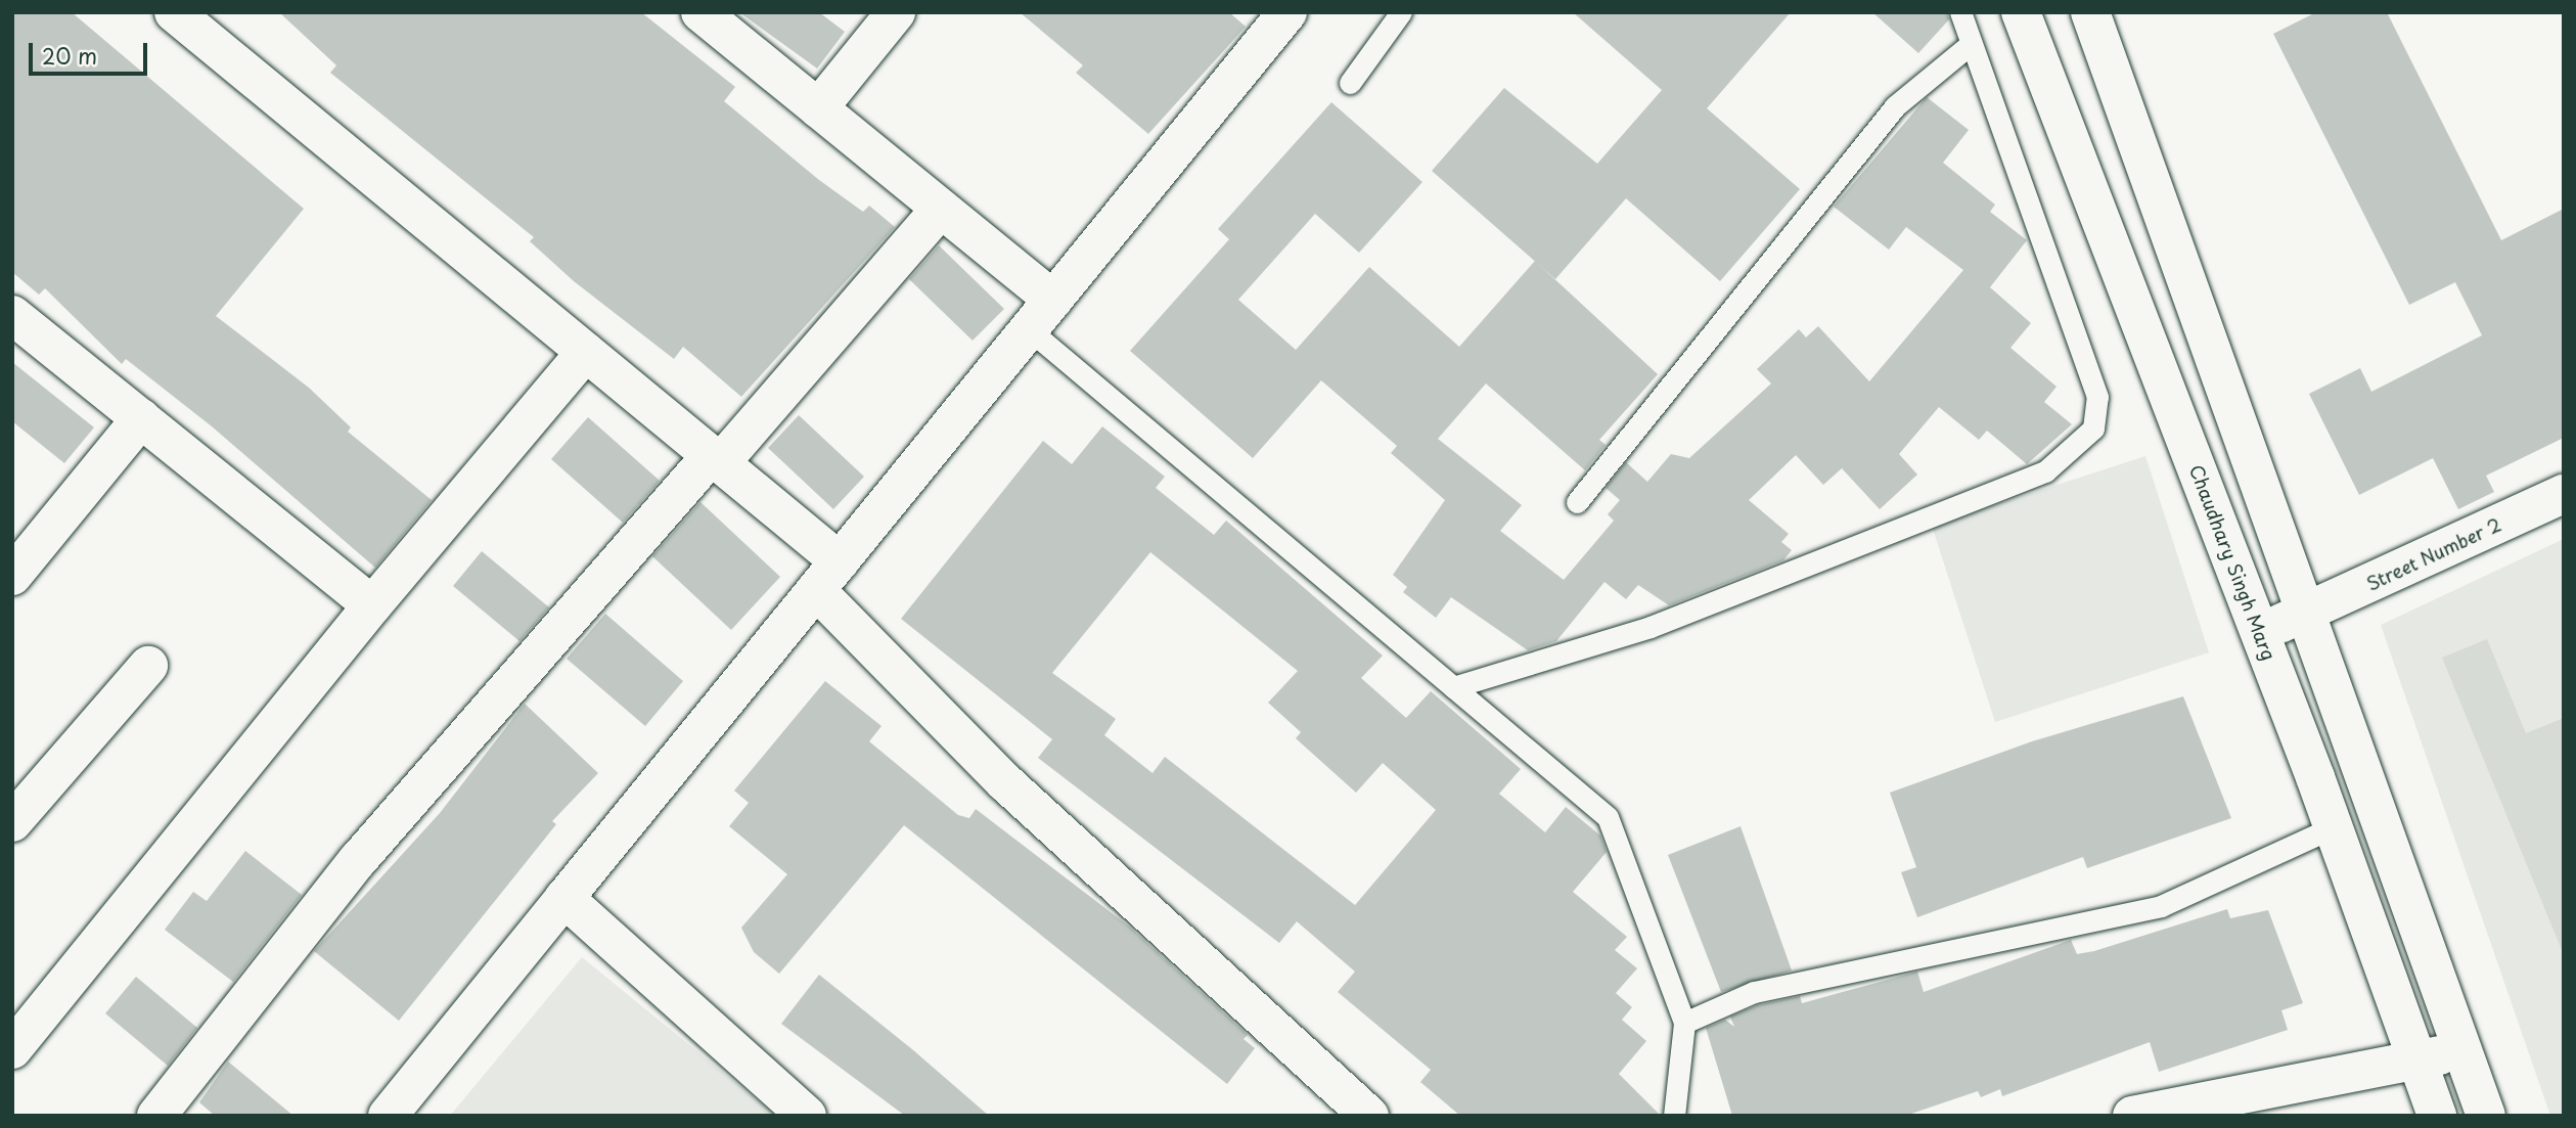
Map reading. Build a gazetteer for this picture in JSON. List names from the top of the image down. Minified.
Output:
{"streets":{"street":["Street Number 2","Chaudhary Singh Marg"]},"crossings":[["Street Number 2","Chaudhary Singh Marg"]],"scale_bar":"20 m"}
